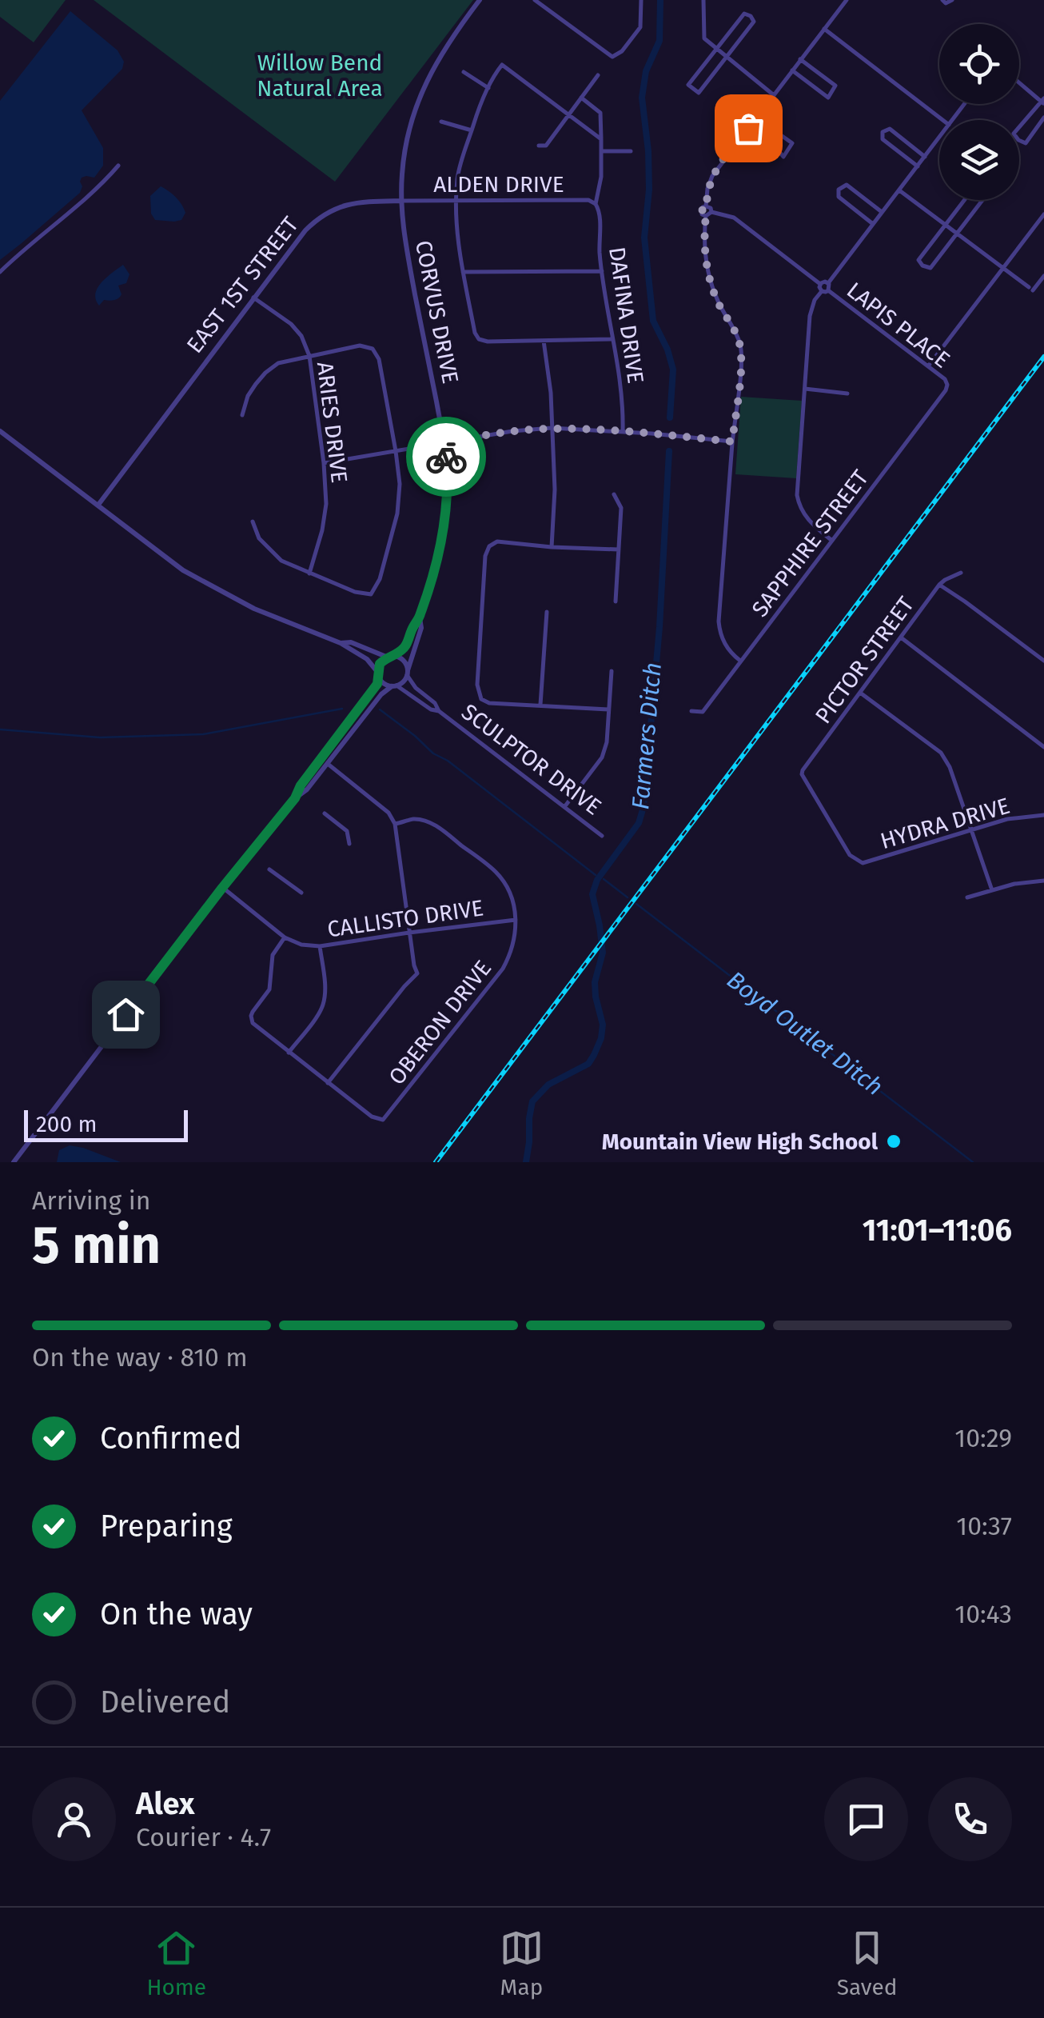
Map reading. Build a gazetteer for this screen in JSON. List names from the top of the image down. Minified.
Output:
{"streets":{"street":["ALDEN DRIVE","EAST 1ST STREET","CORVUS DRIVE","DAFINA DRIVE","LAPIS PLACE","ARIES DRIVE","SAPPHIRE STREET","PICTOR STREET","SCULPTOR DRIVE","HYDRA DRIVE","CALLISTO DRIVE","OBERON DRIVE"]},"crossings":[["ALDEN DRIVE","EAST 1ST STREET"],["ALDEN DRIVE","CORVUS DRIVE"],["ALDEN DRIVE","DAFINA DRIVE"],["EAST 1ST STREET","CORVUS DRIVE"],["EAST 1ST STREET","ARIES DRIVE"],["CORVUS DRIVE","SCULPTOR DRIVE"],["LAPIS PLACE","SAPPHIRE STREET"],["PICTOR STREET","HYDRA DRIVE"],["CALLISTO DRIVE","OBERON DRIVE"]],"water":["Farmers Ditch","Boyd Outlet Ditch"],"parks":["Willow Bend Natural Area"],"places":["Mountain View High School"],"scale_bar":"200 m","page":{"scale":"200 m","heading":["5 min","Arriving in","11:01–11:06"],"panel":["Alex","Courier · 4.7"],"bar":"On the way · 810 m","list":[["Confirmed","10:29"],["Preparing","10:37"],["On the way","10:43"],"Delivered"],"tabs":["Home","Map","Saved"]}}
